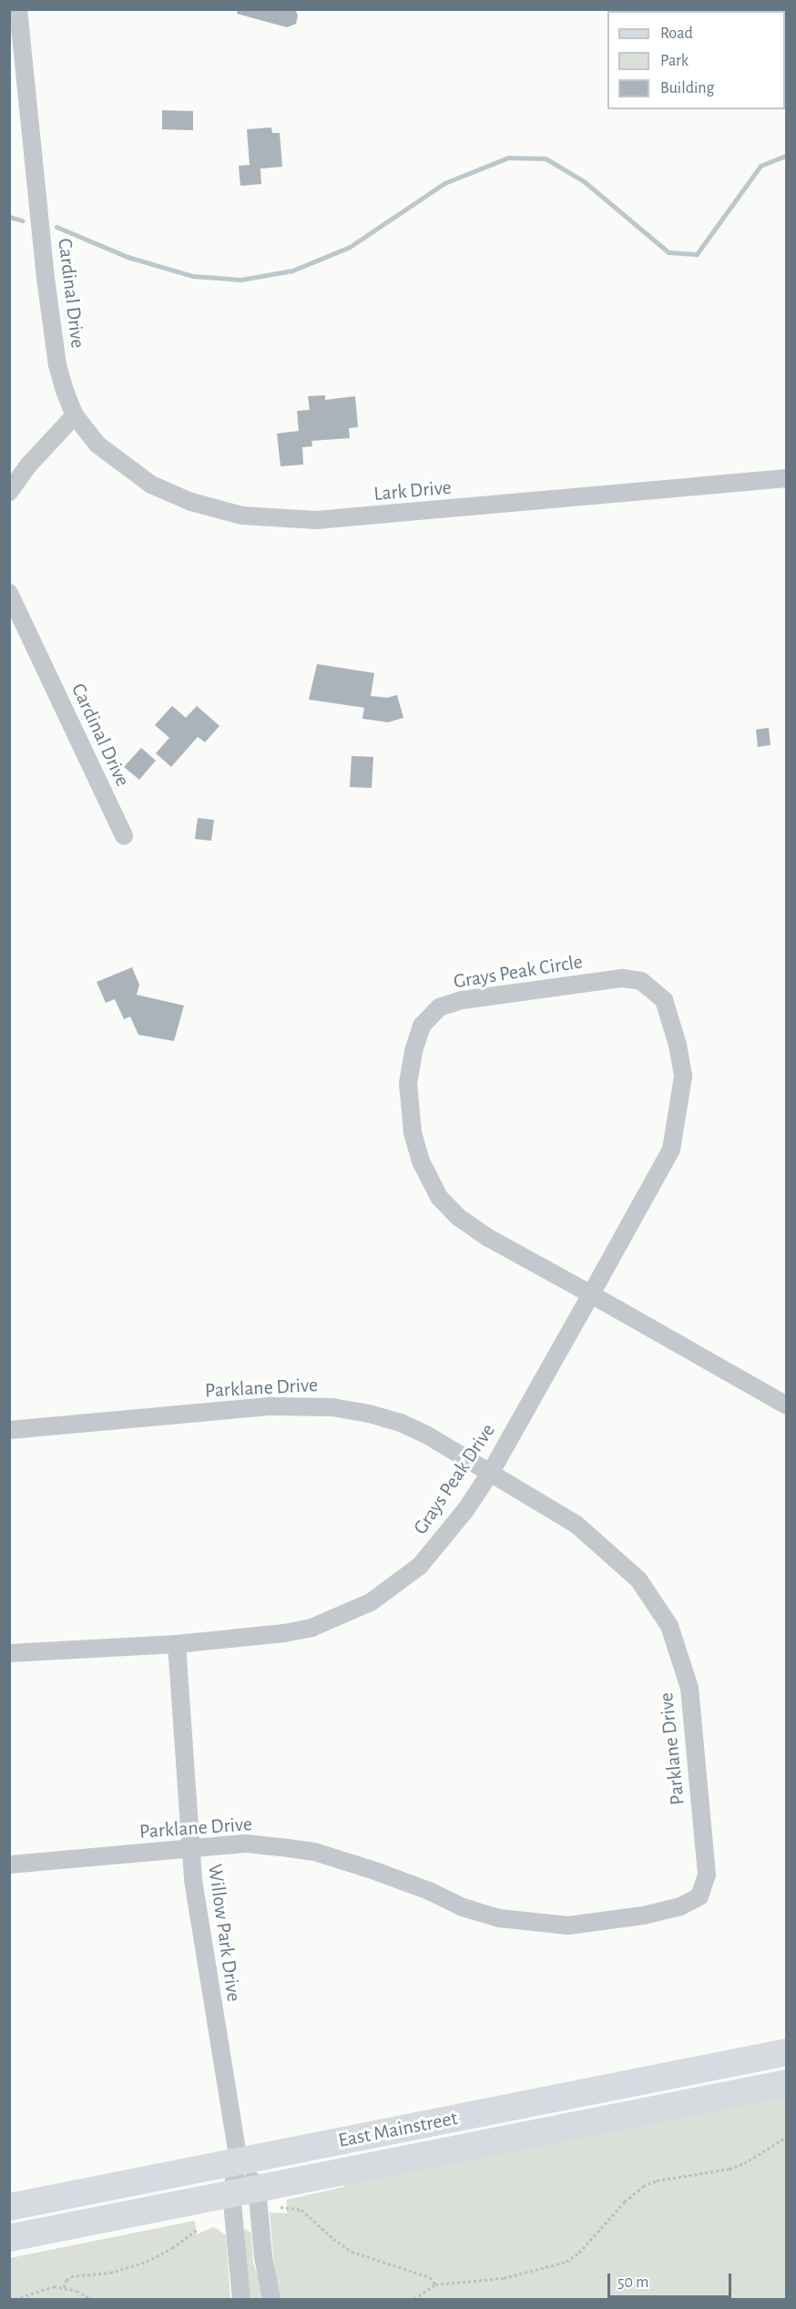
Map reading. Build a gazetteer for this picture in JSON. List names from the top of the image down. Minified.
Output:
{"streets":{"main road":["East Mainstreet"],"street":["Cardinal Drive","Lark Drive","Grays Peak Circle","Parklane Drive","Grays Peak Drive","Willow Park Drive"]},"crossings":[["Cardinal Drive","Lark Drive"],["Grays Peak Circle","Grays Peak Drive"],["Parklane Drive","Grays Peak Drive"],["Parklane Drive","Willow Park Drive"],["Grays Peak Drive","Willow Park Drive"],["Willow Park Drive","East Mainstreet"]],"legend":["Road","Park","Building"],"scale_bar":"50 m"}
